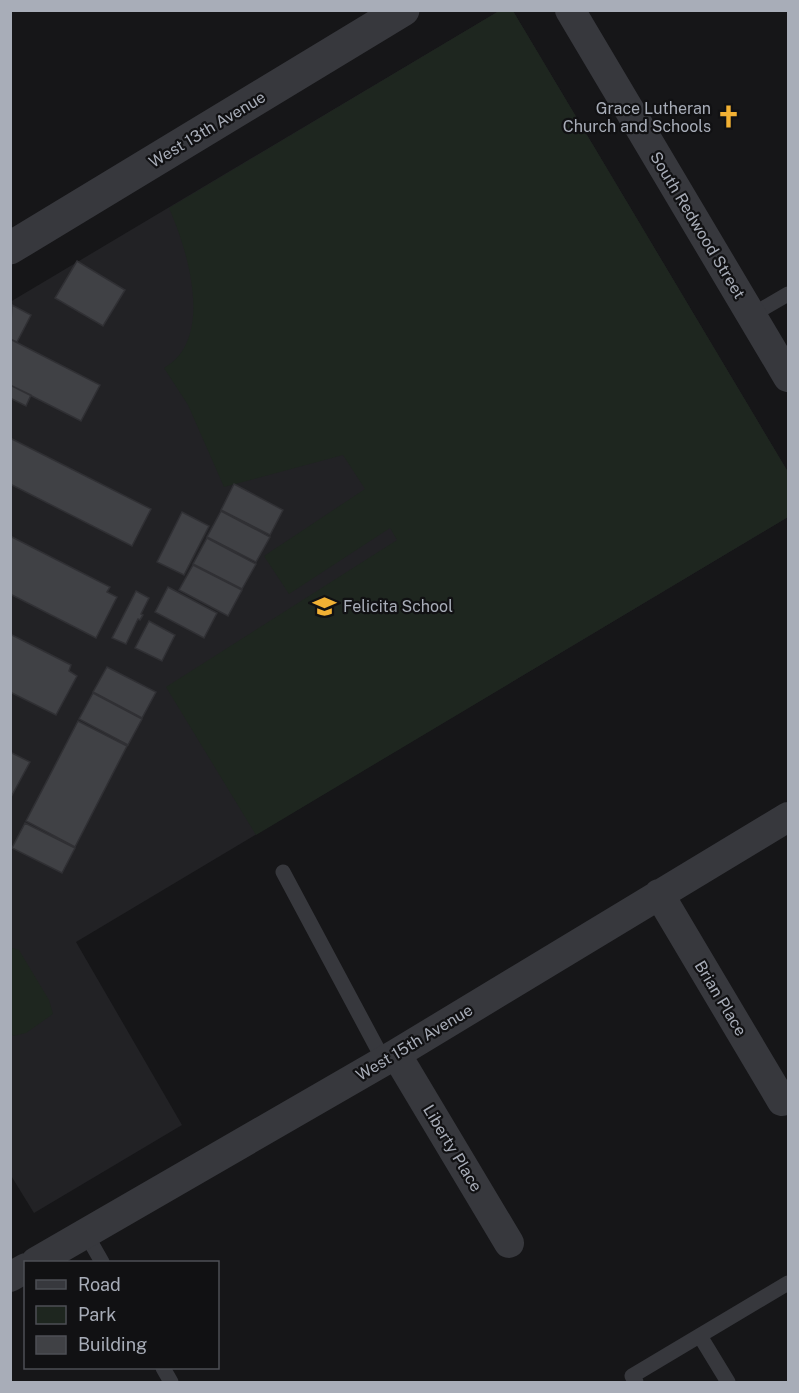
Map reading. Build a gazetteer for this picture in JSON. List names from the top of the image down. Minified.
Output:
{"streets":{"street":["West 13th Avenue","South Redwood Street","Brian Place","West 15th Avenue","Liberty Place"]},"crossings":[["Brian Place","West 15th Avenue"],["West 15th Avenue","Liberty Place"]],"places":{"church":["Grace Lutheran Church and Schools"],"school or university":["Felicita School"]},"legend":["Road","Park","Building"]}
